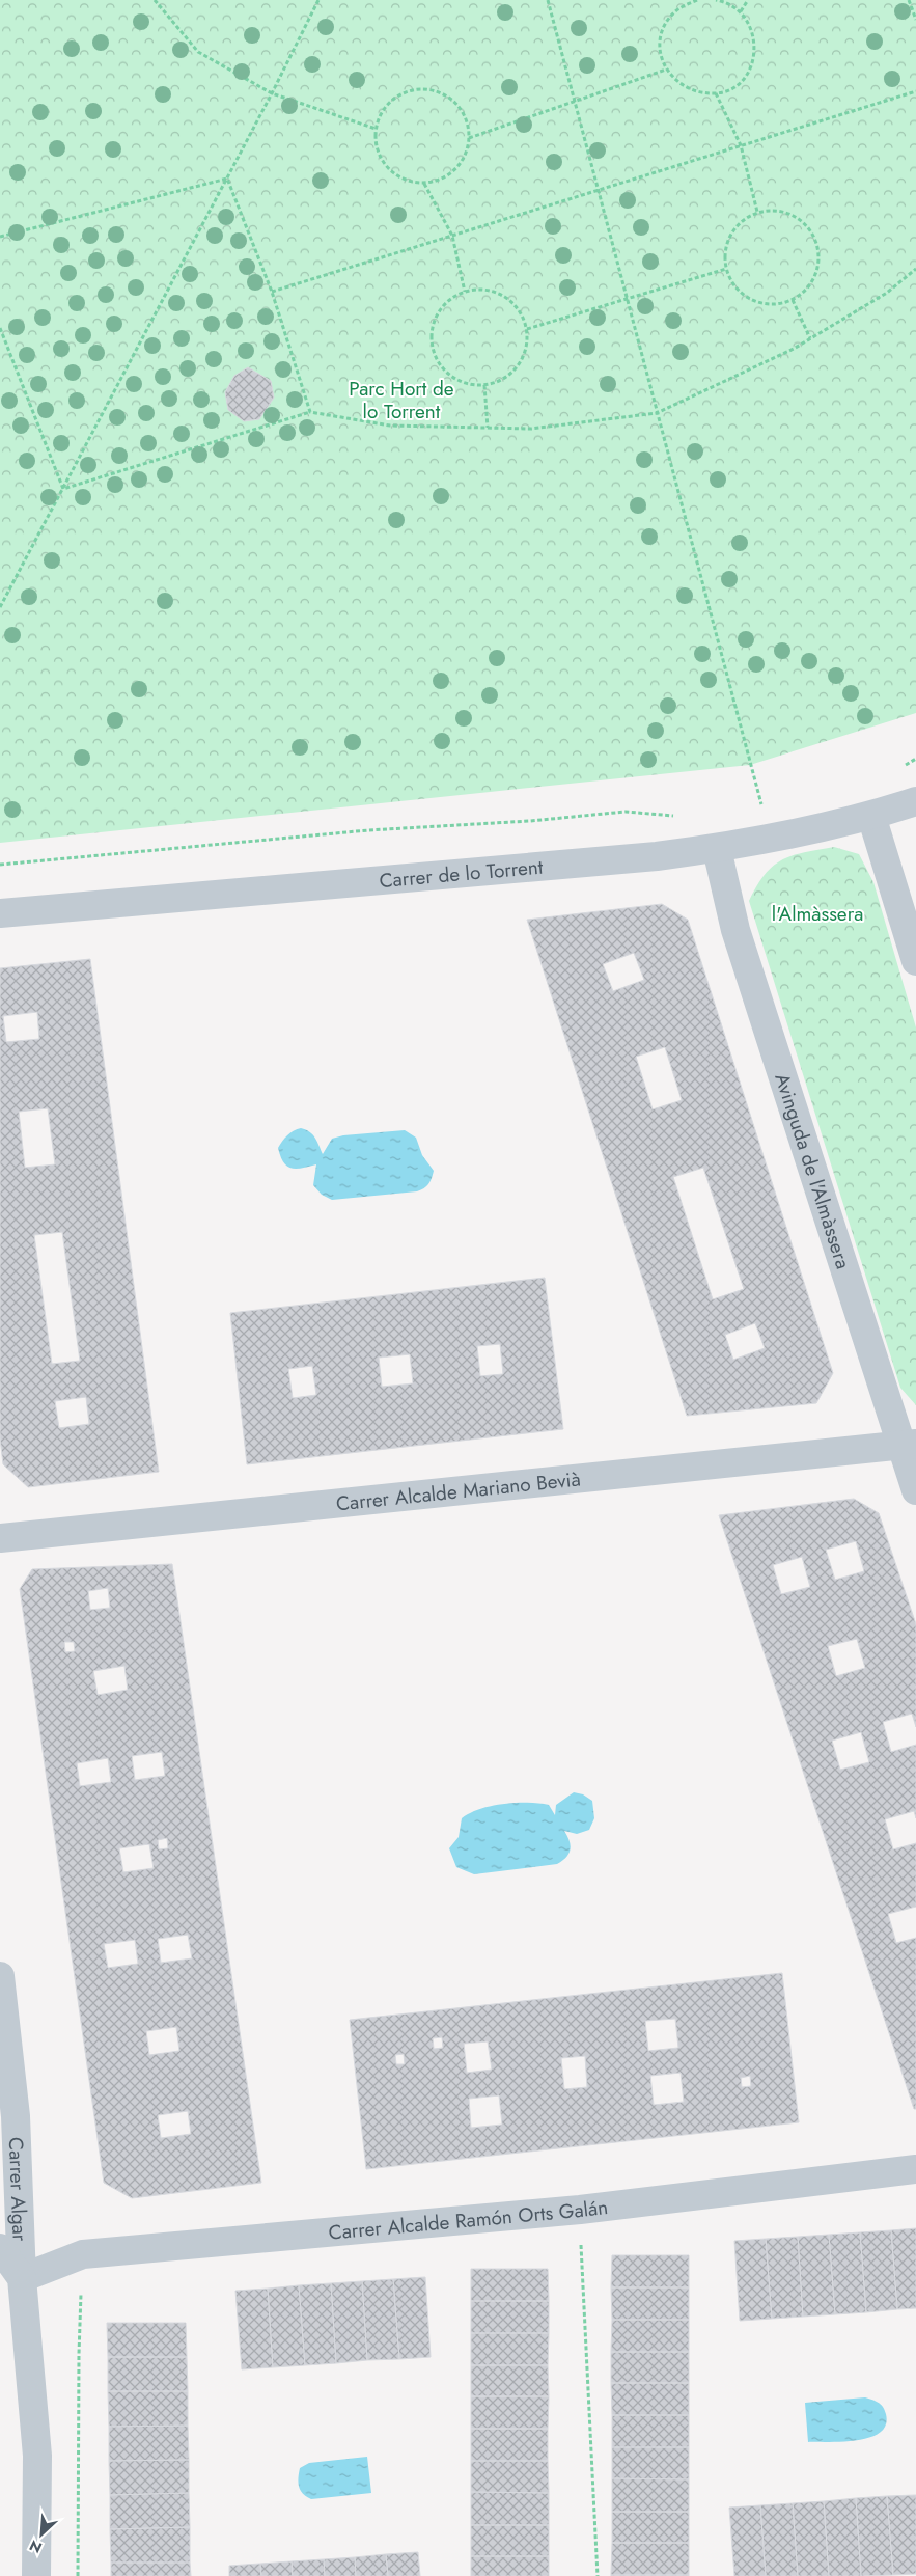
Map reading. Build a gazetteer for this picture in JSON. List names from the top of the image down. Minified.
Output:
{"streets":{"street":["Carrer de lo Torrent","Avinguda de l'Almàssera","Carrer Alcalde Mariano Bevià","Carrer Algar","Carrer Alcalde Ramón Orts Galán"]},"crossings":[["Carrer de lo Torrent","Avinguda de l'Almàssera"],["Avinguda de l'Almàssera","Carrer Alcalde Mariano Bevià"],["Carrer Algar","Carrer Alcalde Ramón Orts Galán"]],"parks":["Parc Hort de lo Torrent","l'Almàssera"],"north":"bottom left"}
